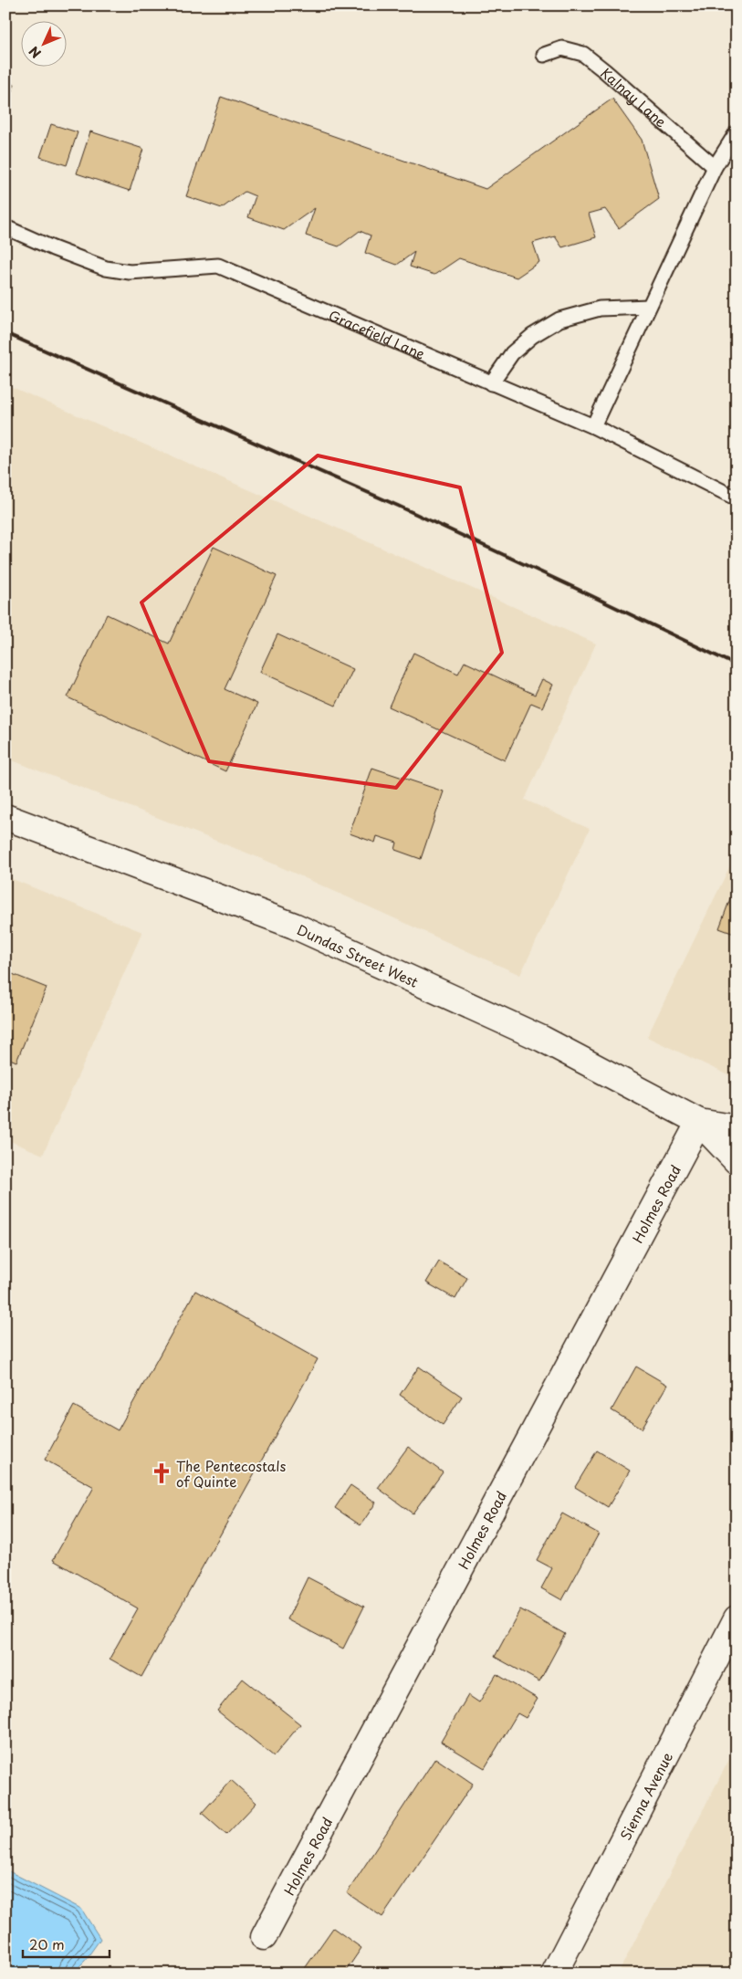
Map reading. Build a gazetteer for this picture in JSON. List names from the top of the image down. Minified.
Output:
{"streets":{"street":["Dundas Street West","Holmes Road","Sienna Avenue"],"lane":["Kalnay Lane","Gracefield Lane"]},"crossings":[["Dundas Street West","Holmes Road"]],"places":{"church":["The Pentecostals of Quinte"]},"scale_bar":"20 m","north":"bottom left"}
